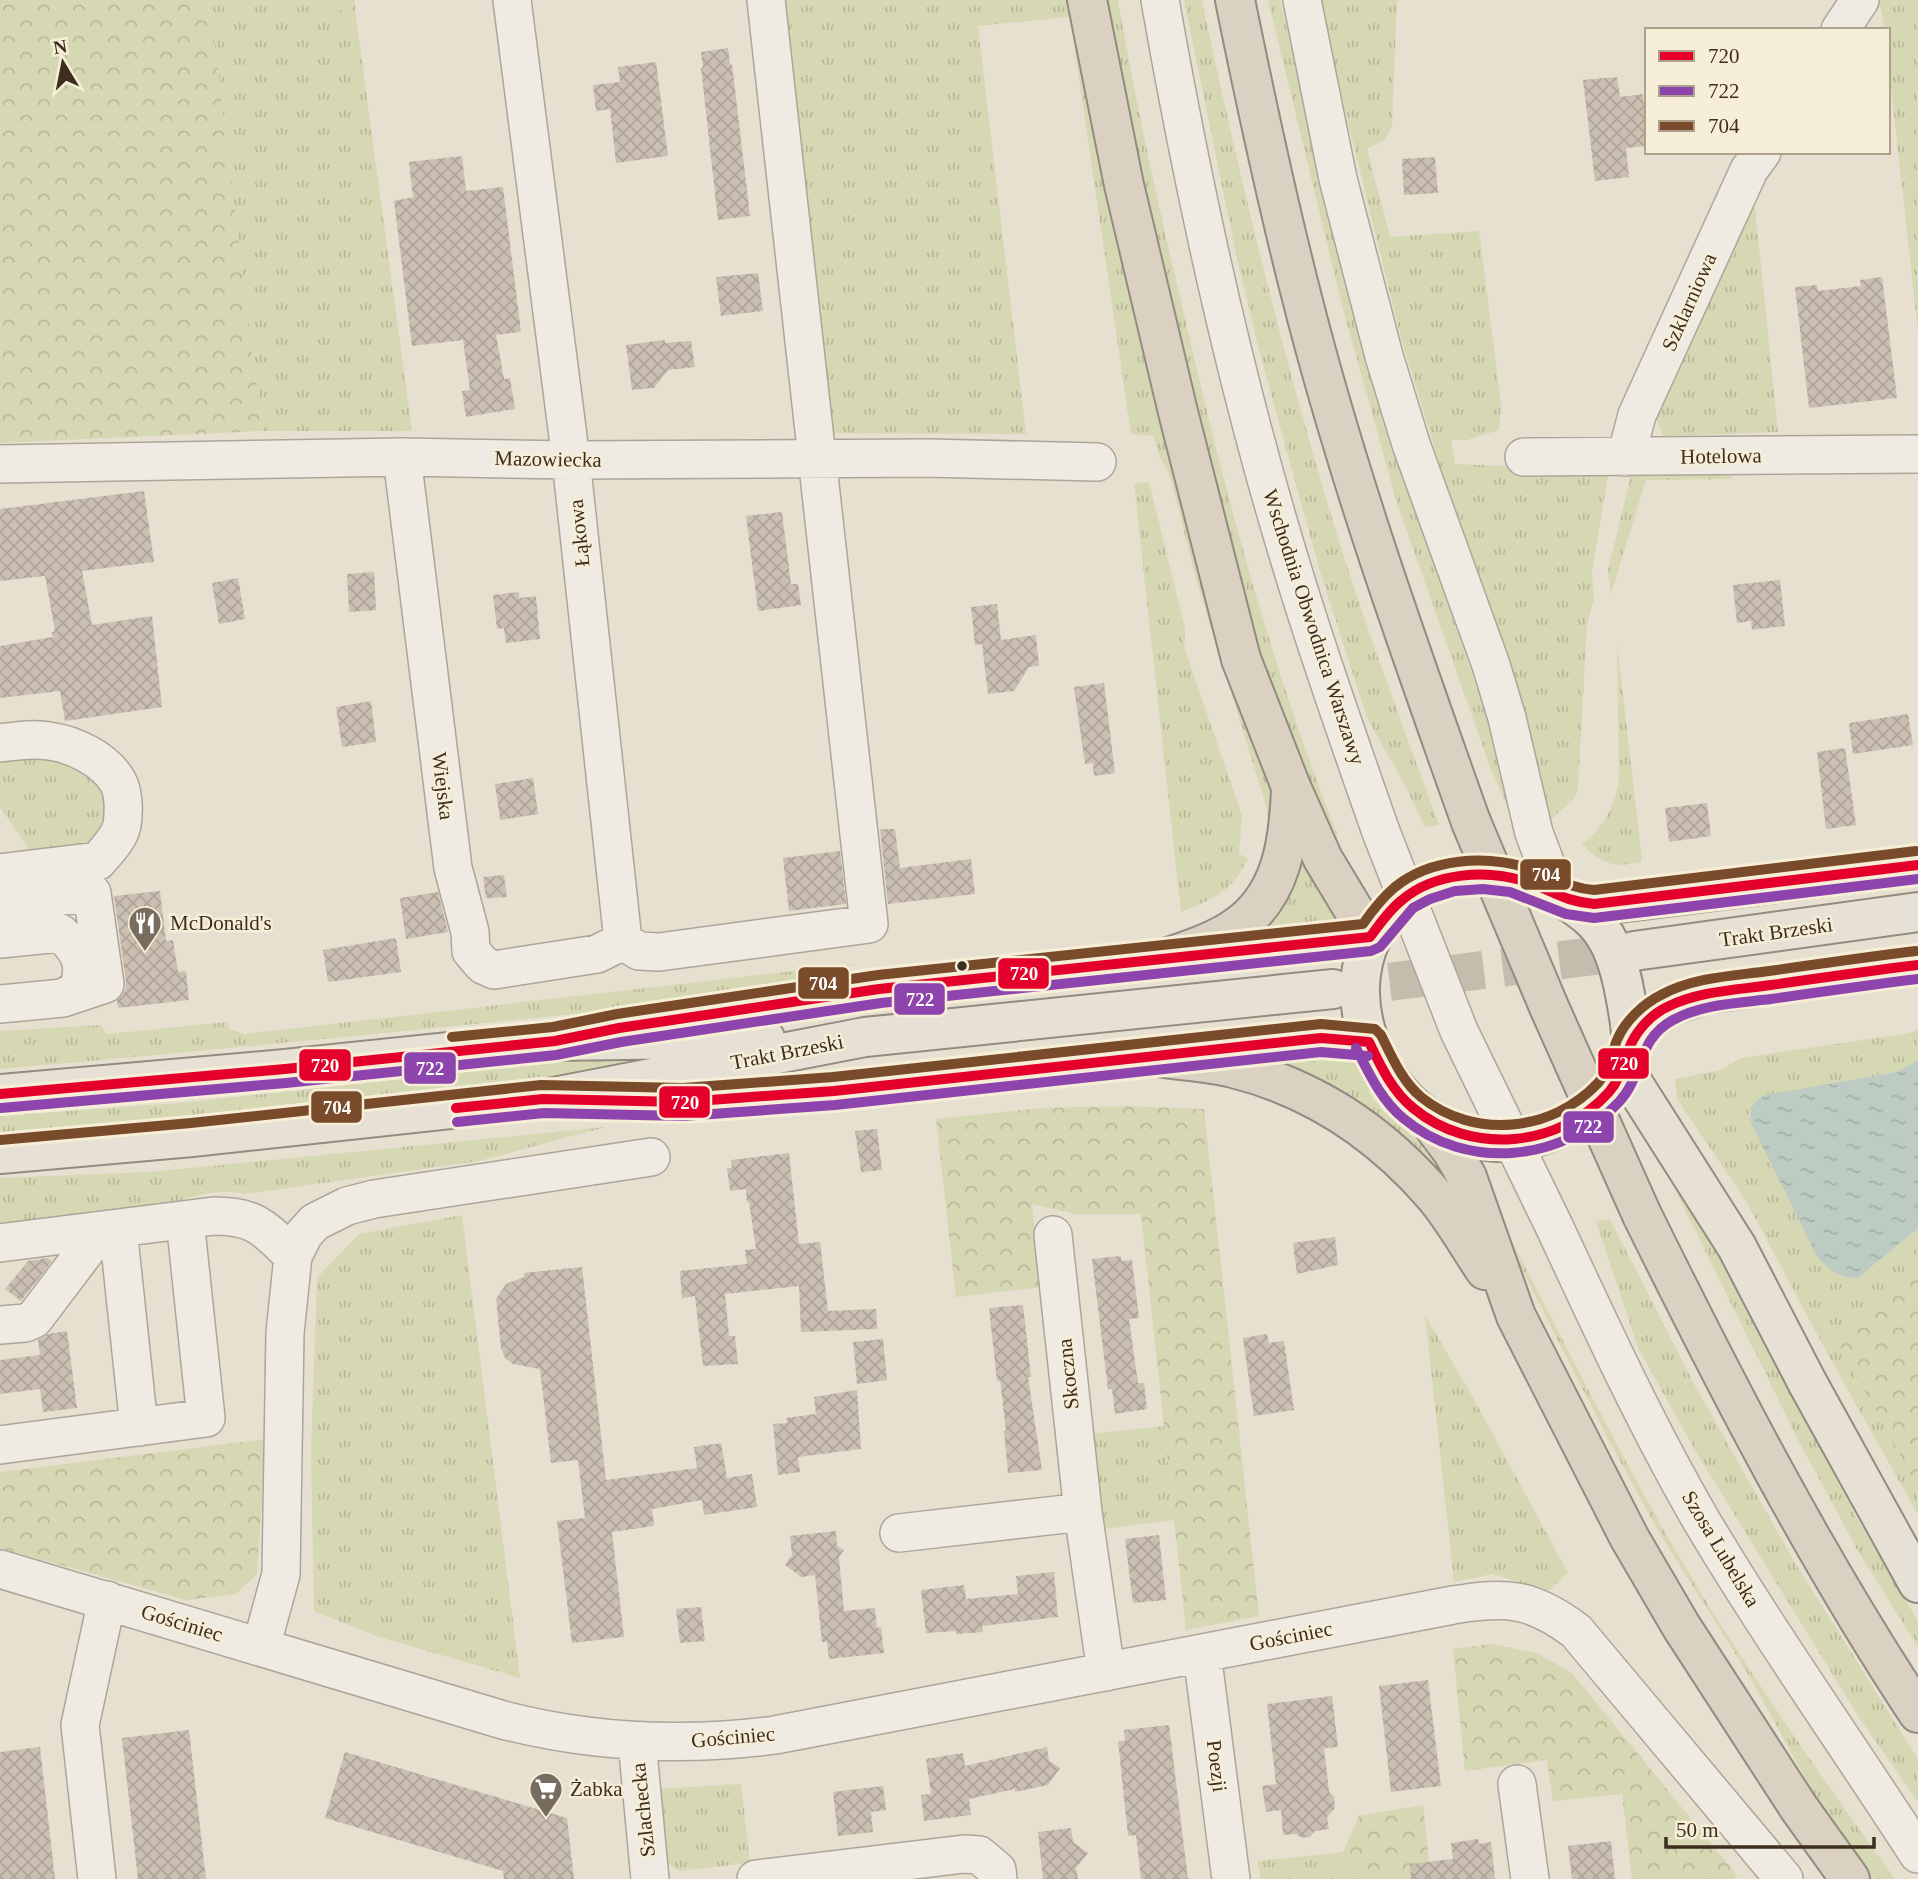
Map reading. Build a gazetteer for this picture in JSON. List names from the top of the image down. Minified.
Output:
{"streets":{"main road":["Trakt Brzeski"],"street":["Szklarniowa","Hotelowa","Mazowiecka","Łąkowa","Wschodnia Obwodnica Warszawy","Wiejska","Skoczna","Szosa Lubelska","Gościniec","Poezji","Szlachecka"]},"crossings":[["Szklarniowa","Hotelowa"],["Mazowiecka","Łąkowa"],["Mazowiecka","Wiejska"],["Łąkowa","Wiejska"],["Wschodnia Obwodnica Warszawy","Szosa Lubelska"],["Skoczna","Gościniec"],["Gościniec","Poezji"],["Gościniec","Szlachecka"]],"places":{"restaurant":["McDonald's"],"supermarket":["Żabka"]},"lines":["transit line 704","transit line 720","transit line 722"],"legend":["720","722","704"],"scale_bar":"50 m","north":"top"}
